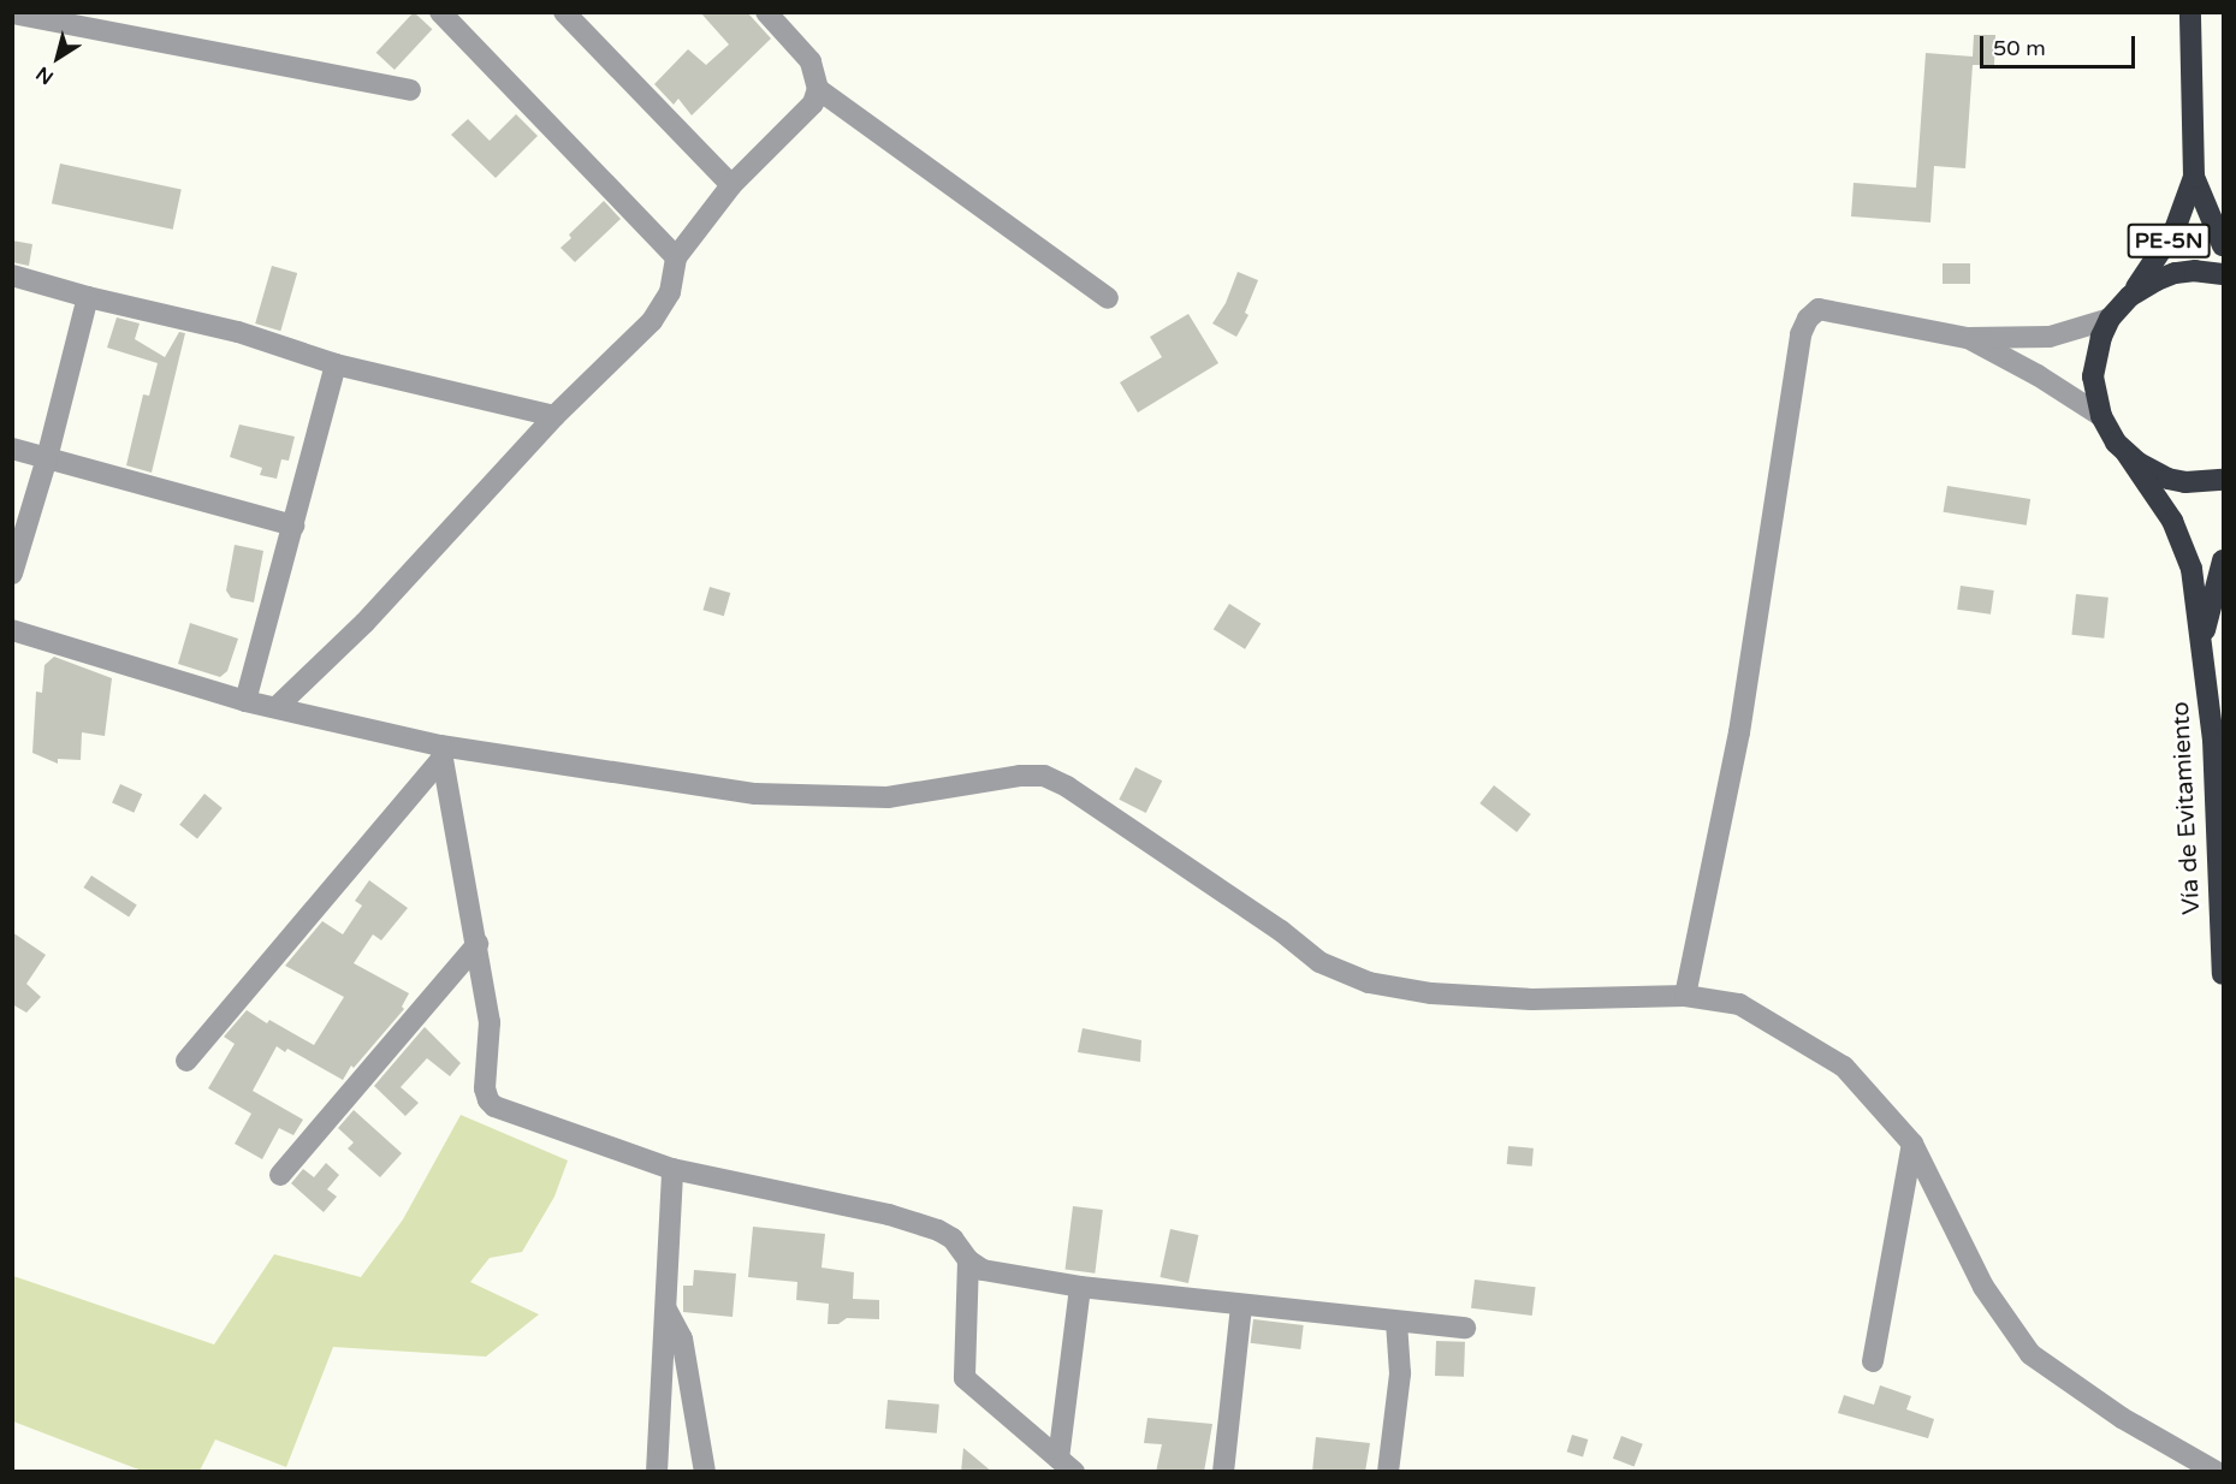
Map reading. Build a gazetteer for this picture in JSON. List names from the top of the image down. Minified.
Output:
{"streets":{"highway":["PE-5N","Vía de Evitamiento"]},"scale_bar":"50 m","north":"bottom left"}
